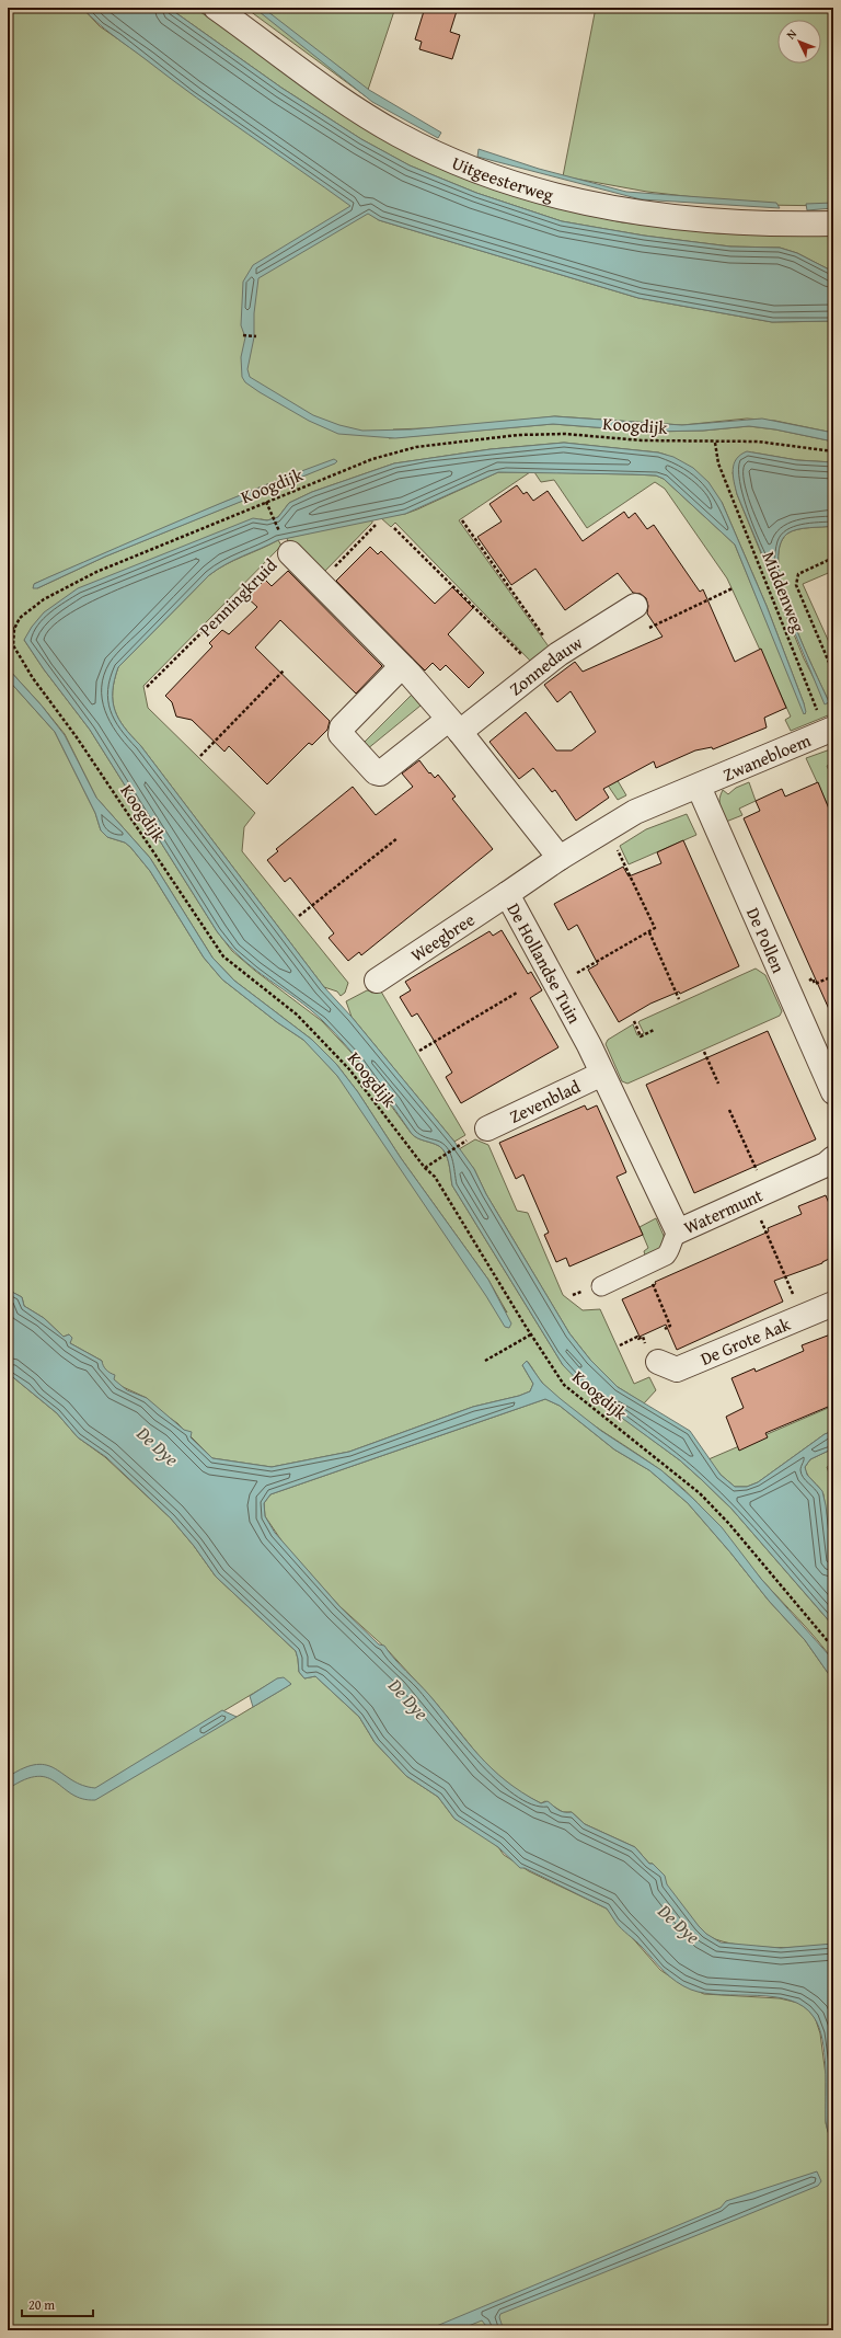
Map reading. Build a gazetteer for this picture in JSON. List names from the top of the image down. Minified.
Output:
{"streets":{"street":["Uitgeesterweg","Penningkruid","Zonnedauw","Zwanebloem","Weegbree","De Pollen","De Hollandse Tuin","Zevenblad","Watermunt","De Grote Aak"],"path":["Koogdijk","Middenweg"]},"crossings":[["Koogdijk","Middenweg"],["Middenweg","Zwanebloem"],["Penningkruid","Zonnedauw"],["Penningkruid","De Hollandse Tuin"],["Zwanebloem","De Pollen"],["Zwanebloem","De Hollandse Tuin"],["Weegbree","De Hollandse Tuin"],["De Pollen","De Hollandse Tuin"],["De Hollandse Tuin","Zevenblad"],["De Hollandse Tuin","Watermunt"]],"water":["De Dye"],"scale_bar":"20 m","north":"top left"}
